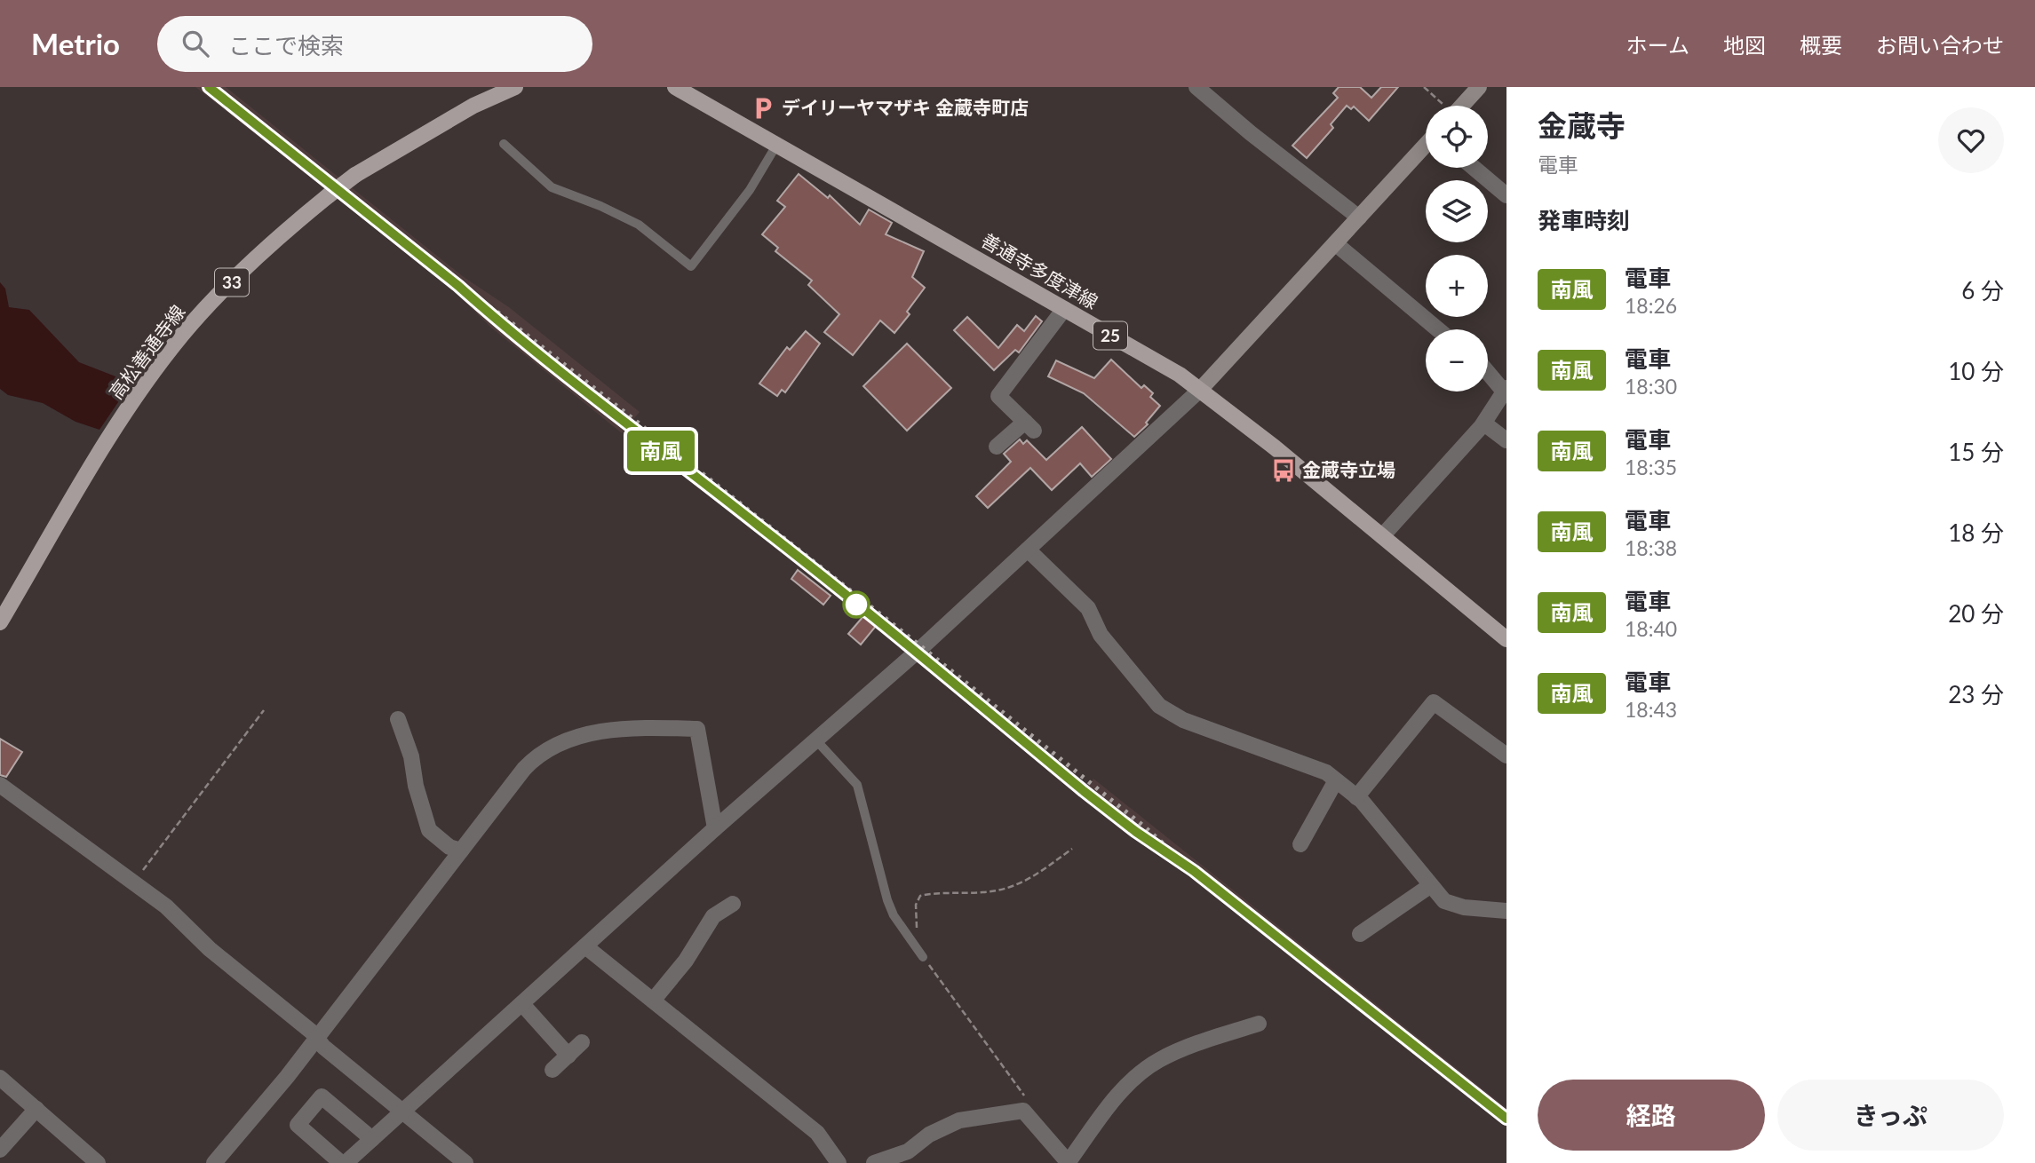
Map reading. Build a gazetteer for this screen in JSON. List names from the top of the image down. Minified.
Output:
{"streets":{"main road":["善通寺多度津線","33","25","高松善通寺線"]},"places":{"parking":["デイリーヤマザキ 金蔵寺町店"],"bus stop":["金蔵寺立場"]},"page":{"header":"Metrio","search":"ここで検索","nav":["ホーム","地図","概要","お問い合わせ"],"on_map":"南風","heading":[["金蔵寺","電車"],"発車時刻"],"map_buttons":["+","−"],"list":[{"mark":"南風","name":"電車","note":"18:26","value":"6 分"},{"mark":"南風","name":"電車","note":"18:30","value":"10 分"},{"mark":"南風","name":"電車","note":"18:35","value":"15 分"},{"mark":"南風","name":"電車","note":"18:38","value":"18 分"},{"mark":"南風","name":"電車","note":"18:40","value":"20 分"},{"mark":"南風","name":"電車","note":"18:43","value":"23 分"}],"buttons":["経路","きっぷ"]}}
